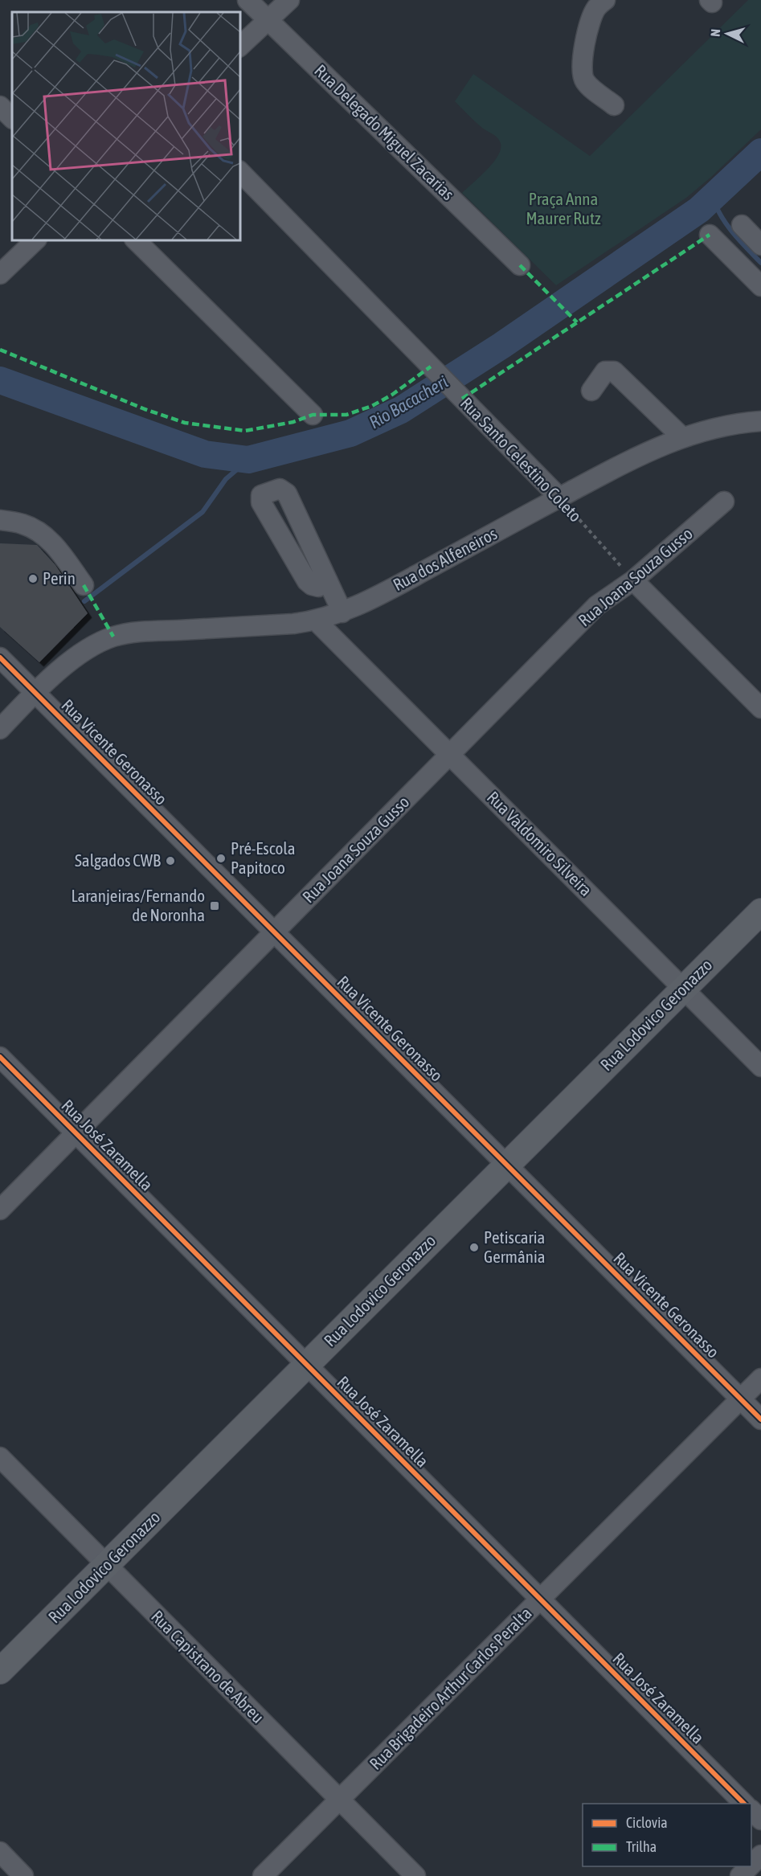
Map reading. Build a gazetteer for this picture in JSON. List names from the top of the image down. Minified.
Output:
{"streets":{"main road":["Rua Lodovico Geronazzo"],"street":["Rua Delegado Miguel Zacarias","Rua Santo Celestino Coleto","Rua dos Alfeneiros","Rua Joana Souza Gusso","Rua Vicente Geronasso","Rua Valdomiro Silveira","Rua José Zaramella","Rua Capistrano de Abreu","Rua Brigadeiro Arthur Carlos Peralta"]},"crossings":[["Rua Santo Celestino Coleto","Rua dos Alfeneiros"],["Rua Santo Celestino Coleto","Rua Joana Souza Gusso"],["Rua dos Alfeneiros","Rua Vicente Geronasso"],["Rua dos Alfeneiros","Rua Valdomiro Silveira"],["Rua Joana Souza Gusso","Rua Vicente Geronasso"],["Rua Joana Souza Gusso","Rua Valdomiro Silveira"],["Rua Joana Souza Gusso","Rua José Zaramella"],["Rua Vicente Geronasso","Rua Lodovico Geronazzo"],["Rua Vicente Geronasso","Rua Brigadeiro Arthur Carlos Peralta"],["Rua Valdomiro Silveira","Rua Lodovico Geronazzo"],["Rua Lodovico Geronazzo","Rua José Zaramella"],["Rua Lodovico Geronazzo","Rua Capistrano de Abreu"],["Rua José Zaramella","Rua Brigadeiro Arthur Carlos Peralta"],["Rua Capistrano de Abreu","Rua Brigadeiro Arthur Carlos Peralta"]],"water":["Rio Bacacheri"],"parks":["Praça Anna Maurer Rutz"],"places":{"other":["Perin","Pré-Escola Papitoco","Salgados CWB","Petiscaria Germânia"],"transit":["Laranjeiras/Fernando de Noronha"]},"legend":["Ciclovia","Trilha"],"north":"left"}
